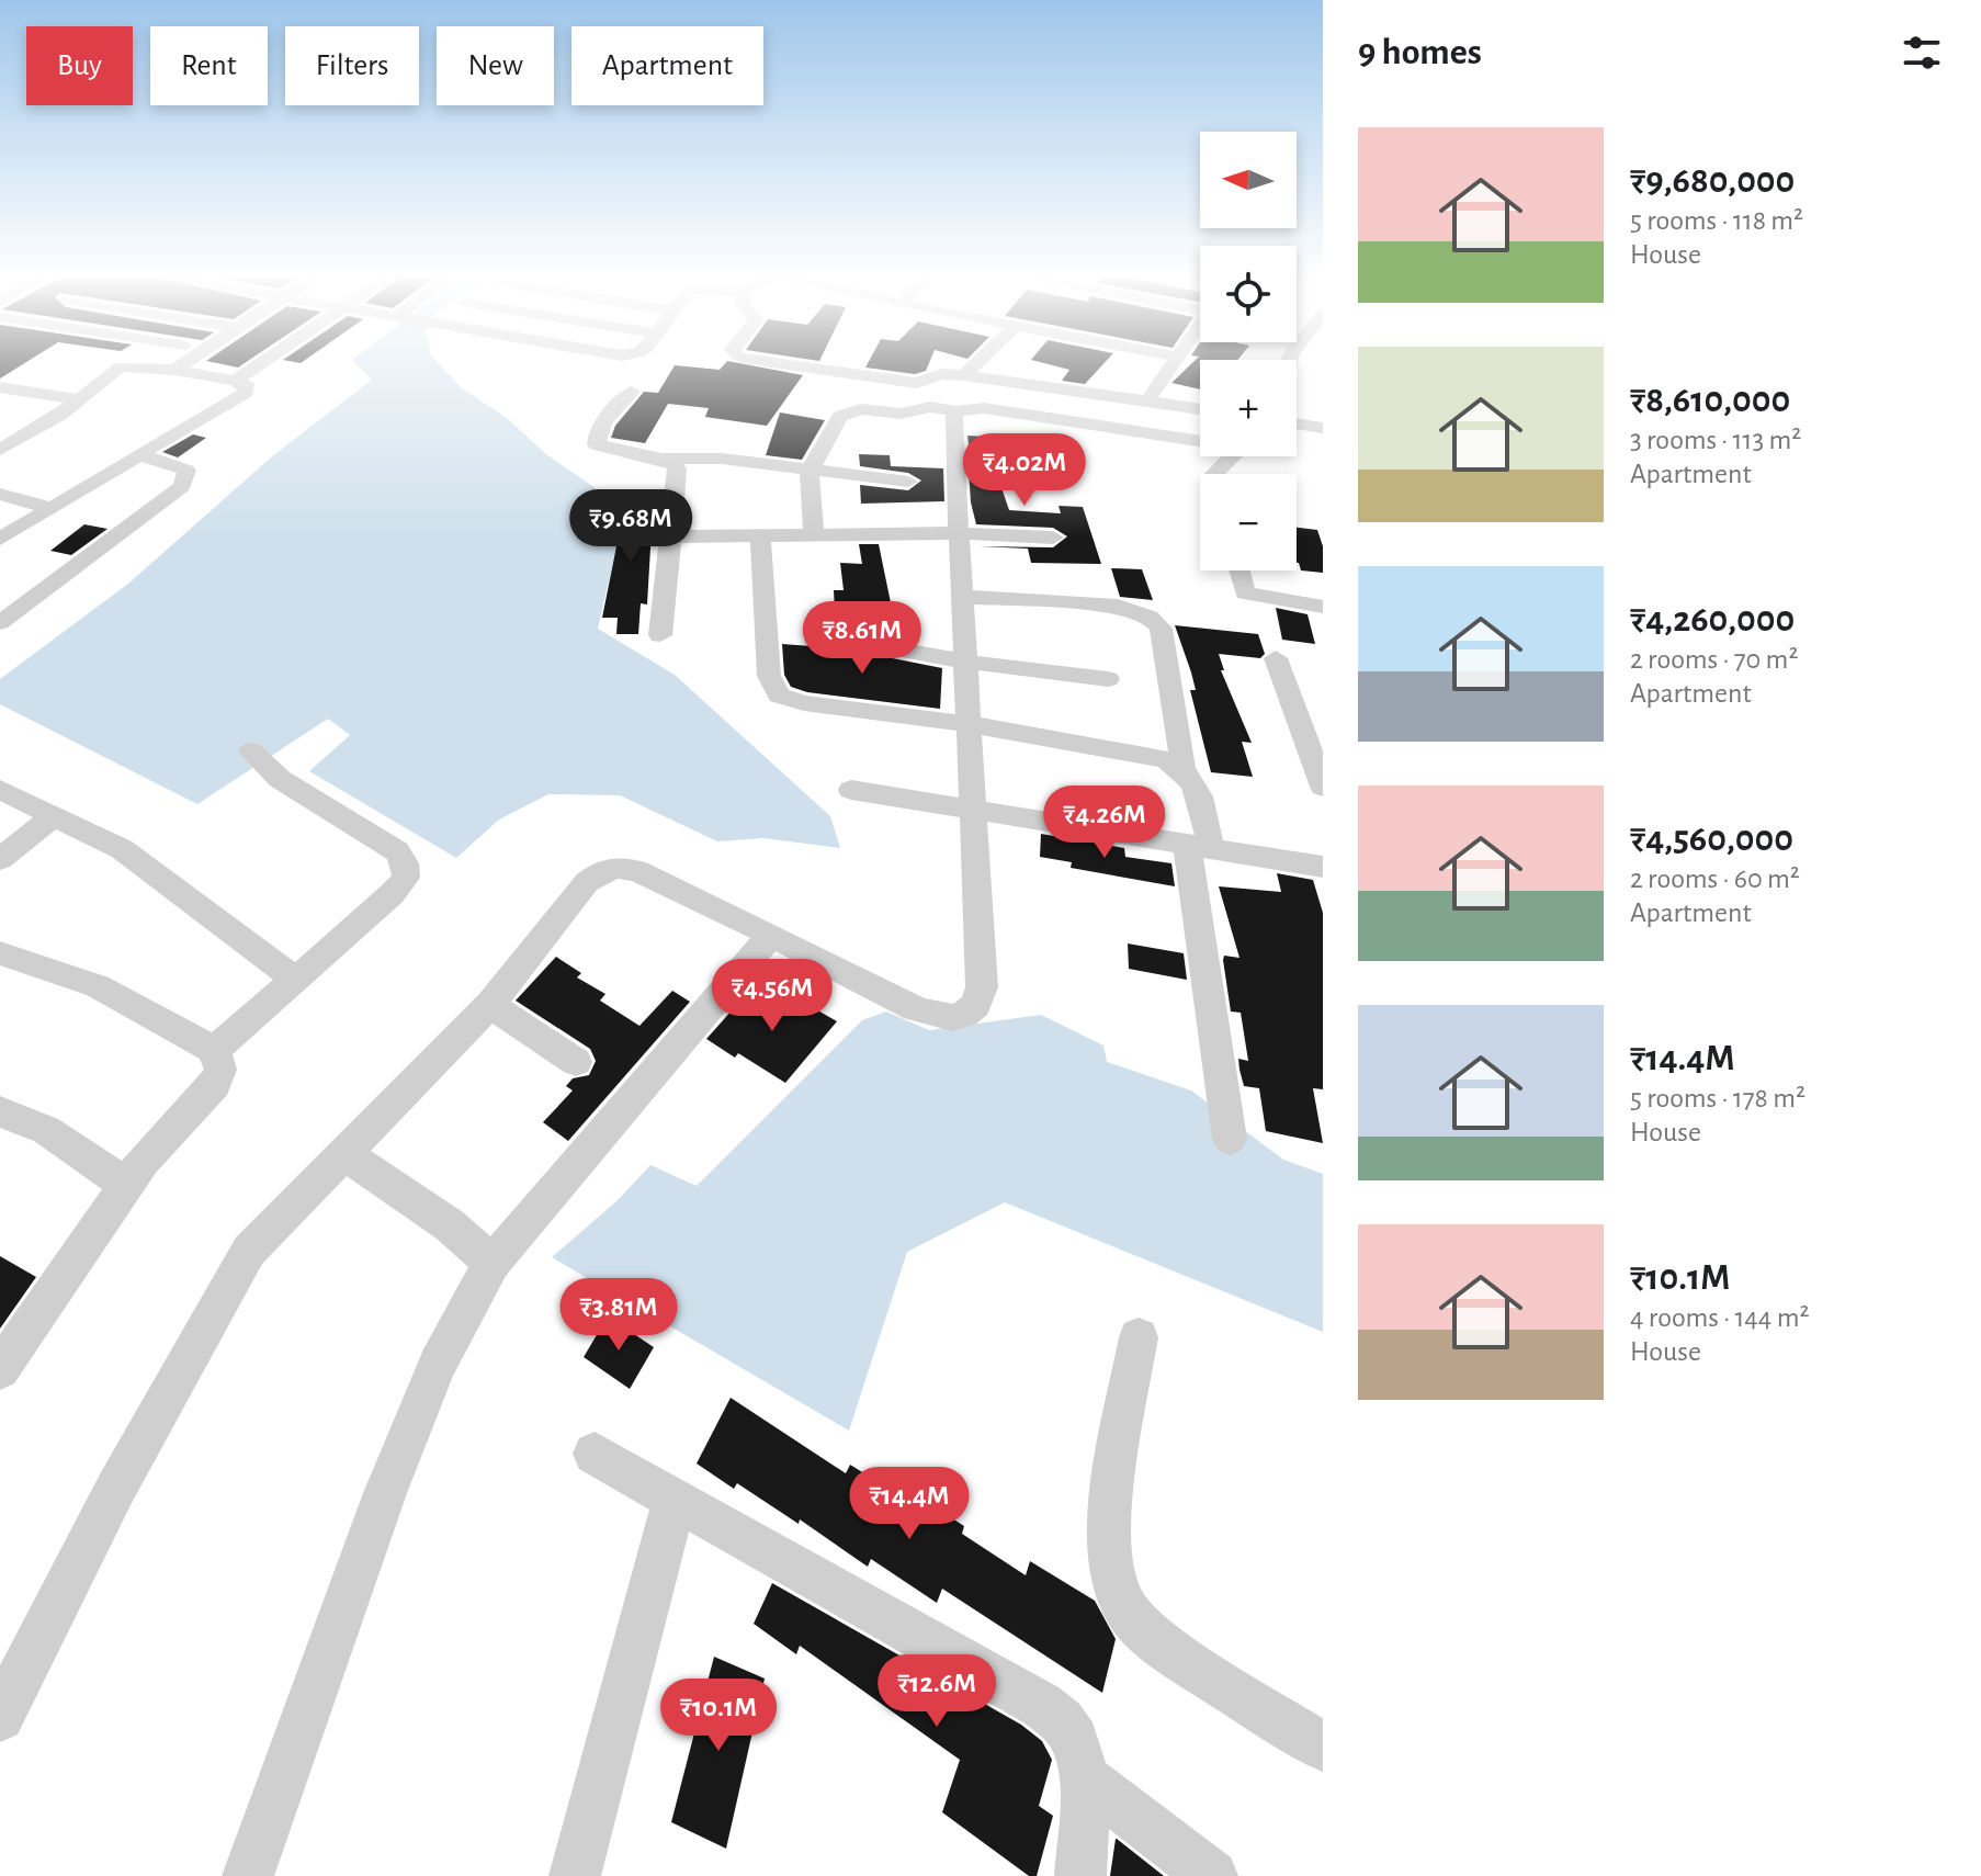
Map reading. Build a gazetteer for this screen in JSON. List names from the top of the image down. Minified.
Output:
{"north":"left","page":{"heading":"9 homes","chip":["Buy","Rent","Filters","New","Apartment"],"list":[{"name":"₹9,680,000","note":"5 rooms · 118 m² · House"},{"name":"₹8,610,000","note":"3 rooms · 113 m² · Apartment"},{"name":"₹4,260,000","note":"2 rooms · 70 m² · Apartment"},{"name":"₹4,560,000","note":"2 rooms · 60 m² · Apartment"},{"name":"₹14.4M","note":"5 rooms · 178 m² · House"},{"name":"₹10.1M","note":"4 rooms · 144 m² · House"}],"map_buttons":["+","−"],"price":["₹4.02M","₹9.68M","₹8.61M","₹4.26M","₹4.56M","₹3.81M","₹14.4M","₹12.6M","₹10.1M"]}}
